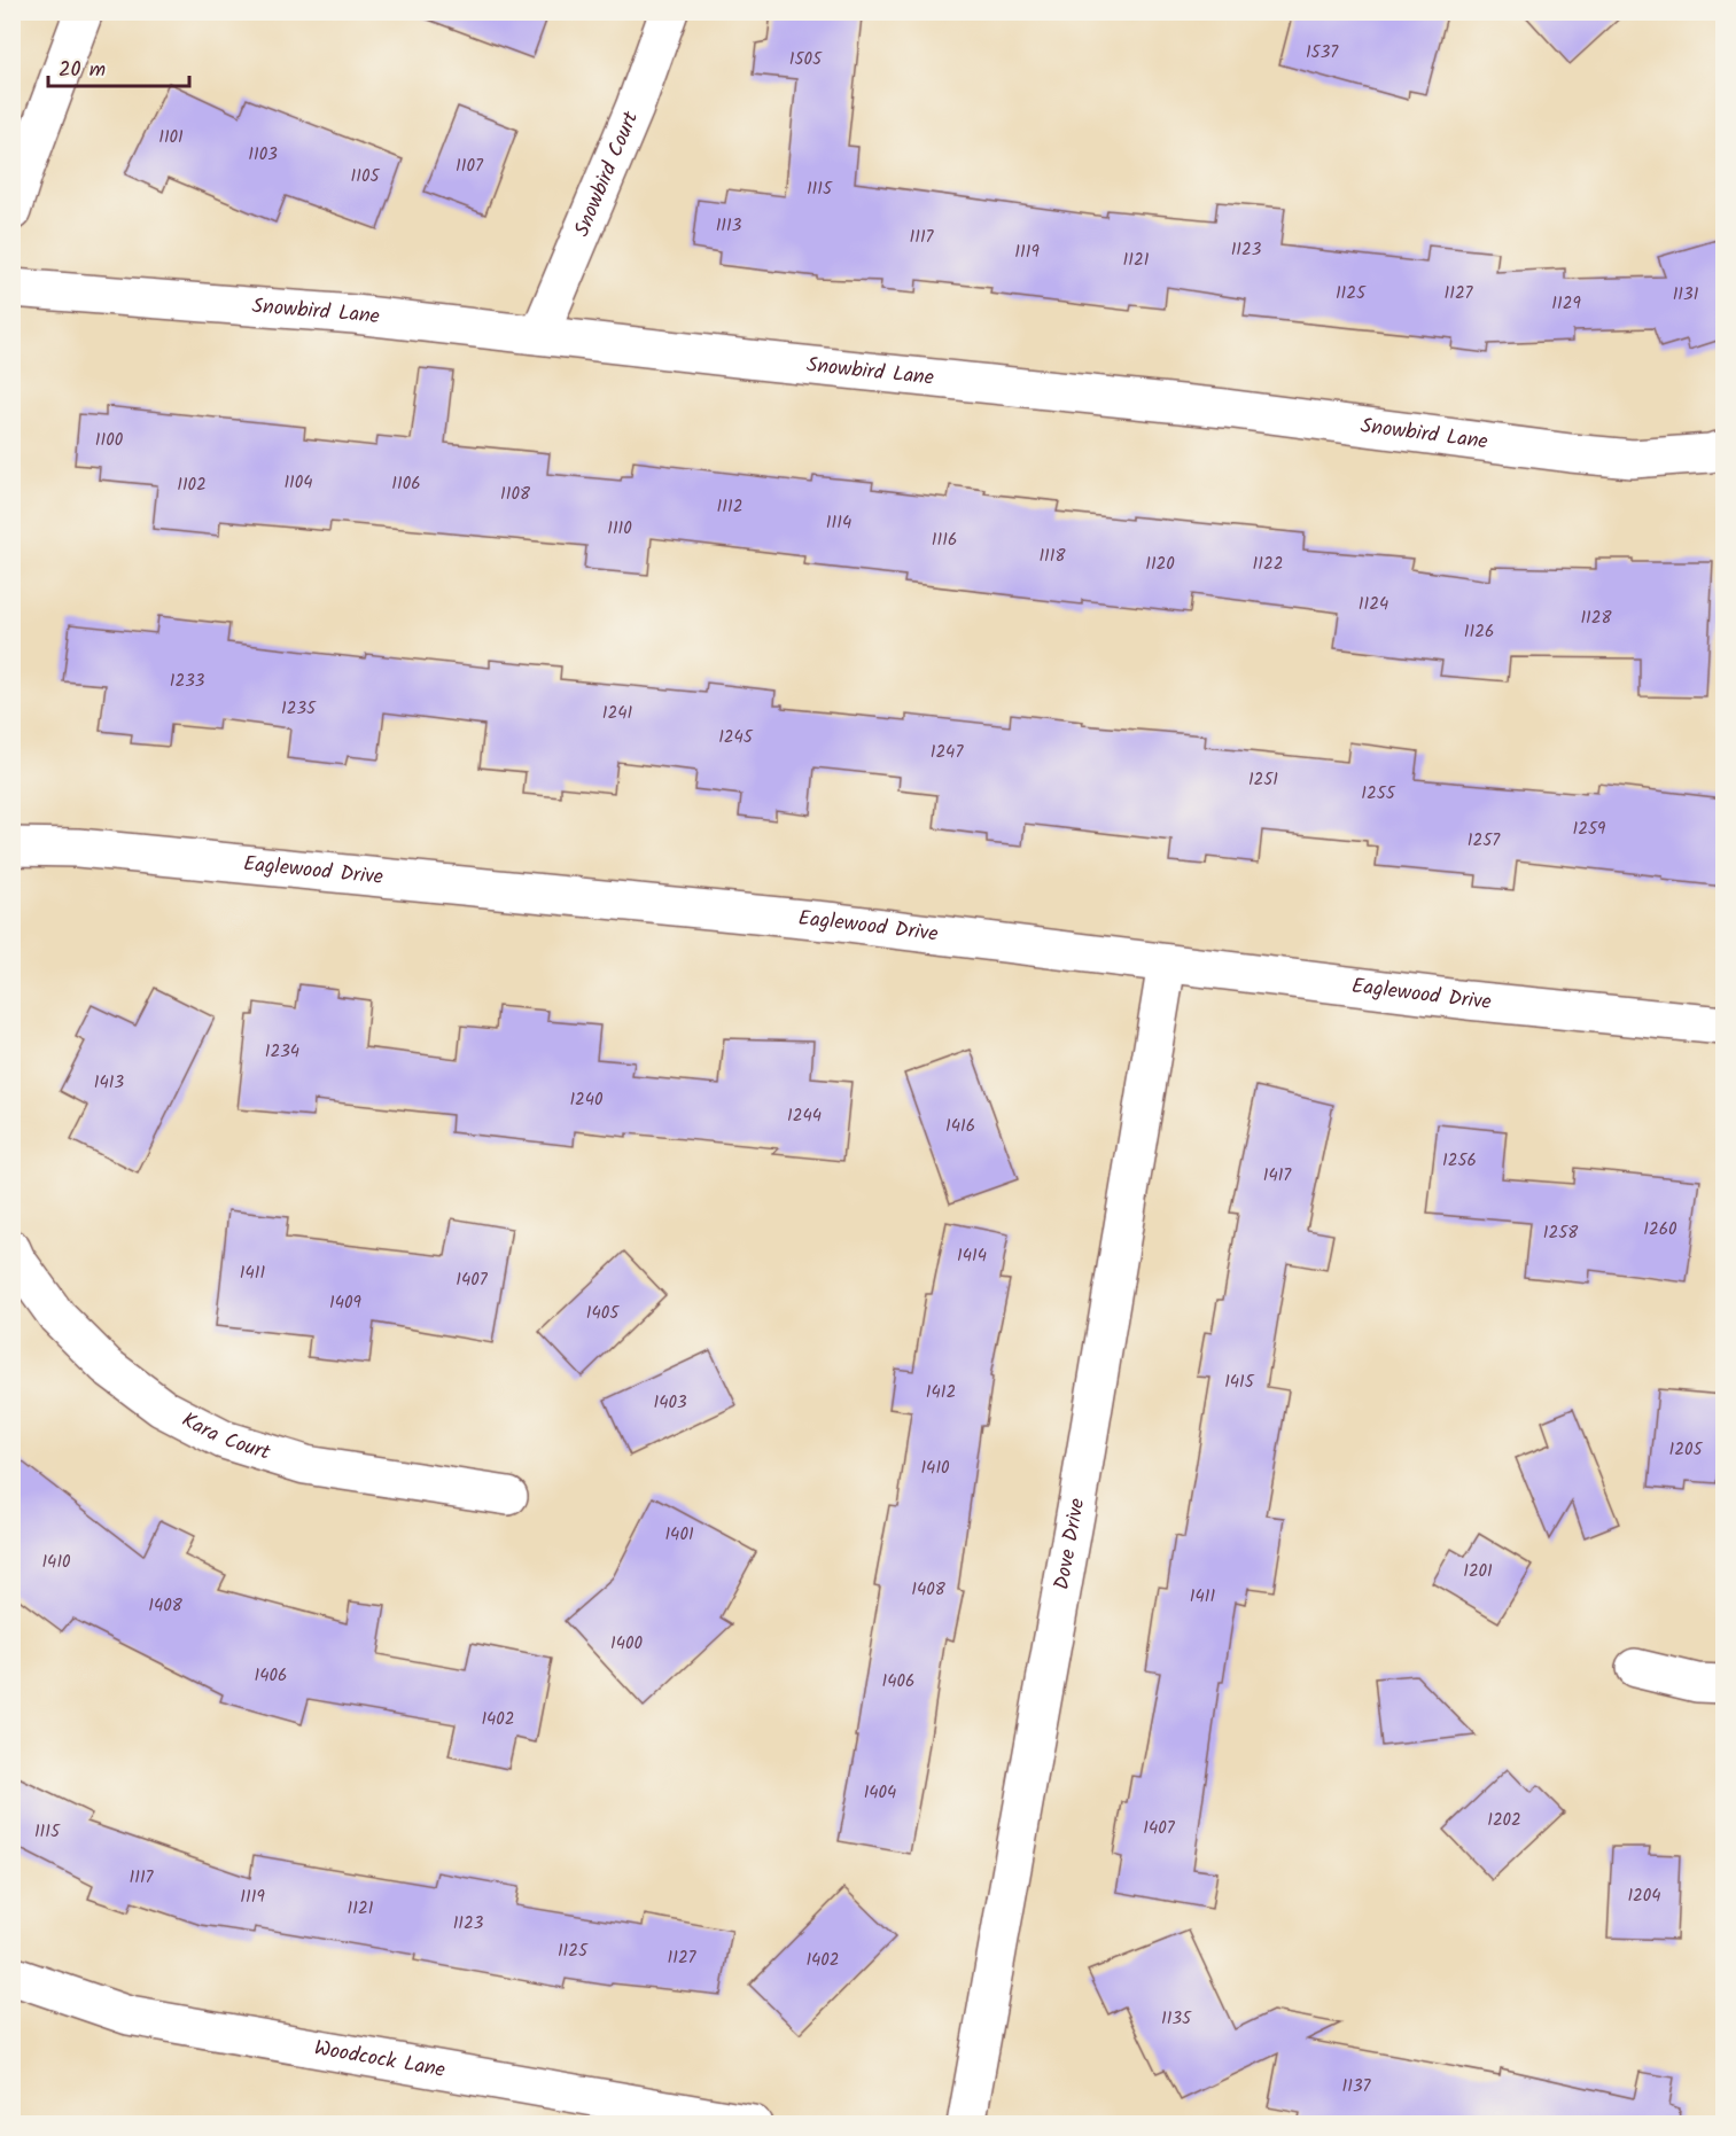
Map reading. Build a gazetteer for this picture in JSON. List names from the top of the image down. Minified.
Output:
{"streets":{"street":["Snowbird Court","Snowbird Lane","Eaglewood Drive","Kara Court","Dove Drive","Woodcock Lane"]},"crossings":[["Snowbird Court","Snowbird Lane"],["Eaglewood Drive","Dove Drive"]],"house_numbers":["1537","1505","1101","1103","1107","1105","1115","1113","1117","1123","1119","1121","1125","1127","1131","1129","1100","1104","1106","1102","1108","1112","1114","1110","1116","1118","1120","1122","1124","1128","1126","1233","1235","1241","1245","1247","1251","1255","1259","1257","1234","1413","1240","1244","1416","1256","1417","1260","1258","1414","1411","1407","1409","1405","1415","1412","1403","1205","1410","1401","1410","1201","1408","1411","1408","1400","1406","1406","1402","1404","1202","1407","1115","1117","1204","1119","1121","1123","1125","1127","1402","1135","1137"],"scale_bar":"20 m"}
